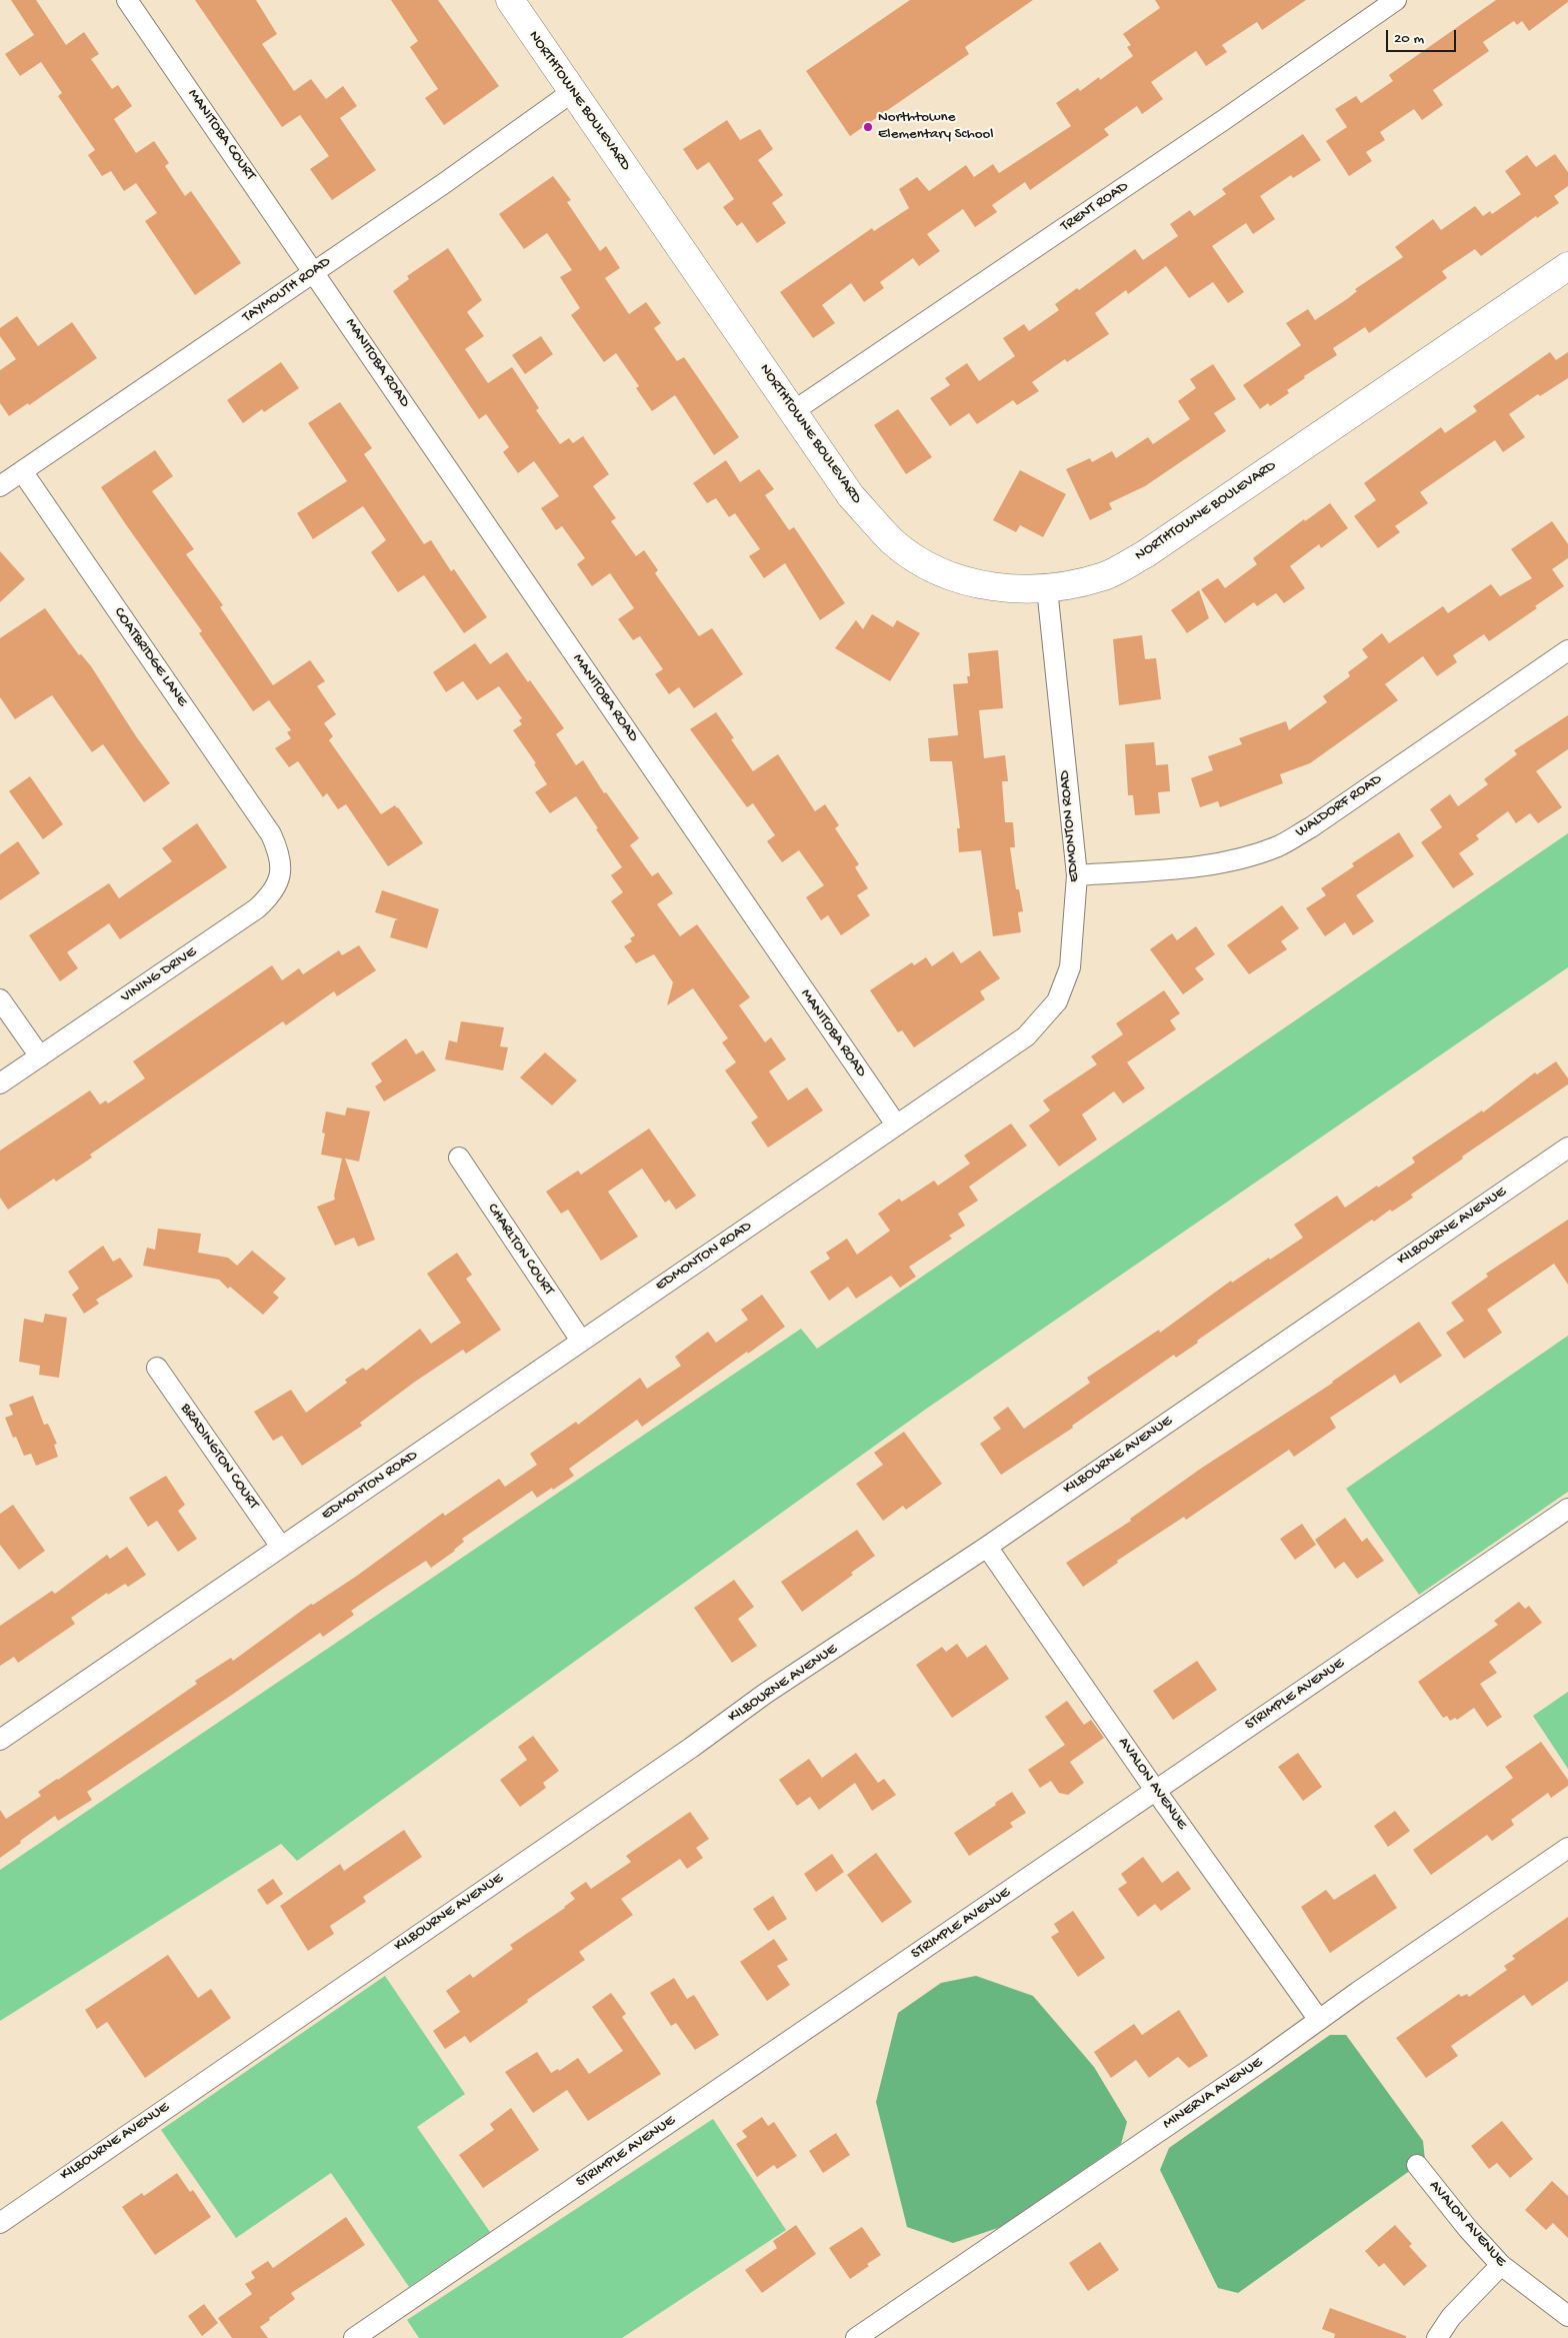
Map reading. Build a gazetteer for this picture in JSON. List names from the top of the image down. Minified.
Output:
{"streets":{"street":["NORTHTOWNE BOULEVARD","MANITOBA COURT","TRENT ROAD","TAYMOUTH ROAD","MANITOBA ROAD","COATBRIDGE LANE","WALDORF ROAD","EDMONTON ROAD","VINING DRIVE","KILBOURNE AVENUE","CHARLTON COURT","BRADINGTON COURT","STRIMPLE AVENUE","AVALON AVENUE","MINERVA AVENUE"]},"crossings":[["NORTHTOWNE BOULEVARD","TRENT ROAD"],["NORTHTOWNE BOULEVARD","TAYMOUTH ROAD"],["NORTHTOWNE BOULEVARD","EDMONTON ROAD"],["MANITOBA COURT","TAYMOUTH ROAD"],["MANITOBA COURT","MANITOBA ROAD"],["TAYMOUTH ROAD","MANITOBA ROAD"],["TAYMOUTH ROAD","COATBRIDGE LANE"],["MANITOBA ROAD","EDMONTON ROAD"],["COATBRIDGE LANE","VINING DRIVE"],["WALDORF ROAD","EDMONTON ROAD"],["EDMONTON ROAD","CHARLTON COURT"],["EDMONTON ROAD","BRADINGTON COURT"],["KILBOURNE AVENUE","AVALON AVENUE"],["STRIMPLE AVENUE","AVALON AVENUE"],["AVALON AVENUE","MINERVA AVENUE"]],"places":["Northtowne Elementary School"],"scale_bar":"20 m"}
